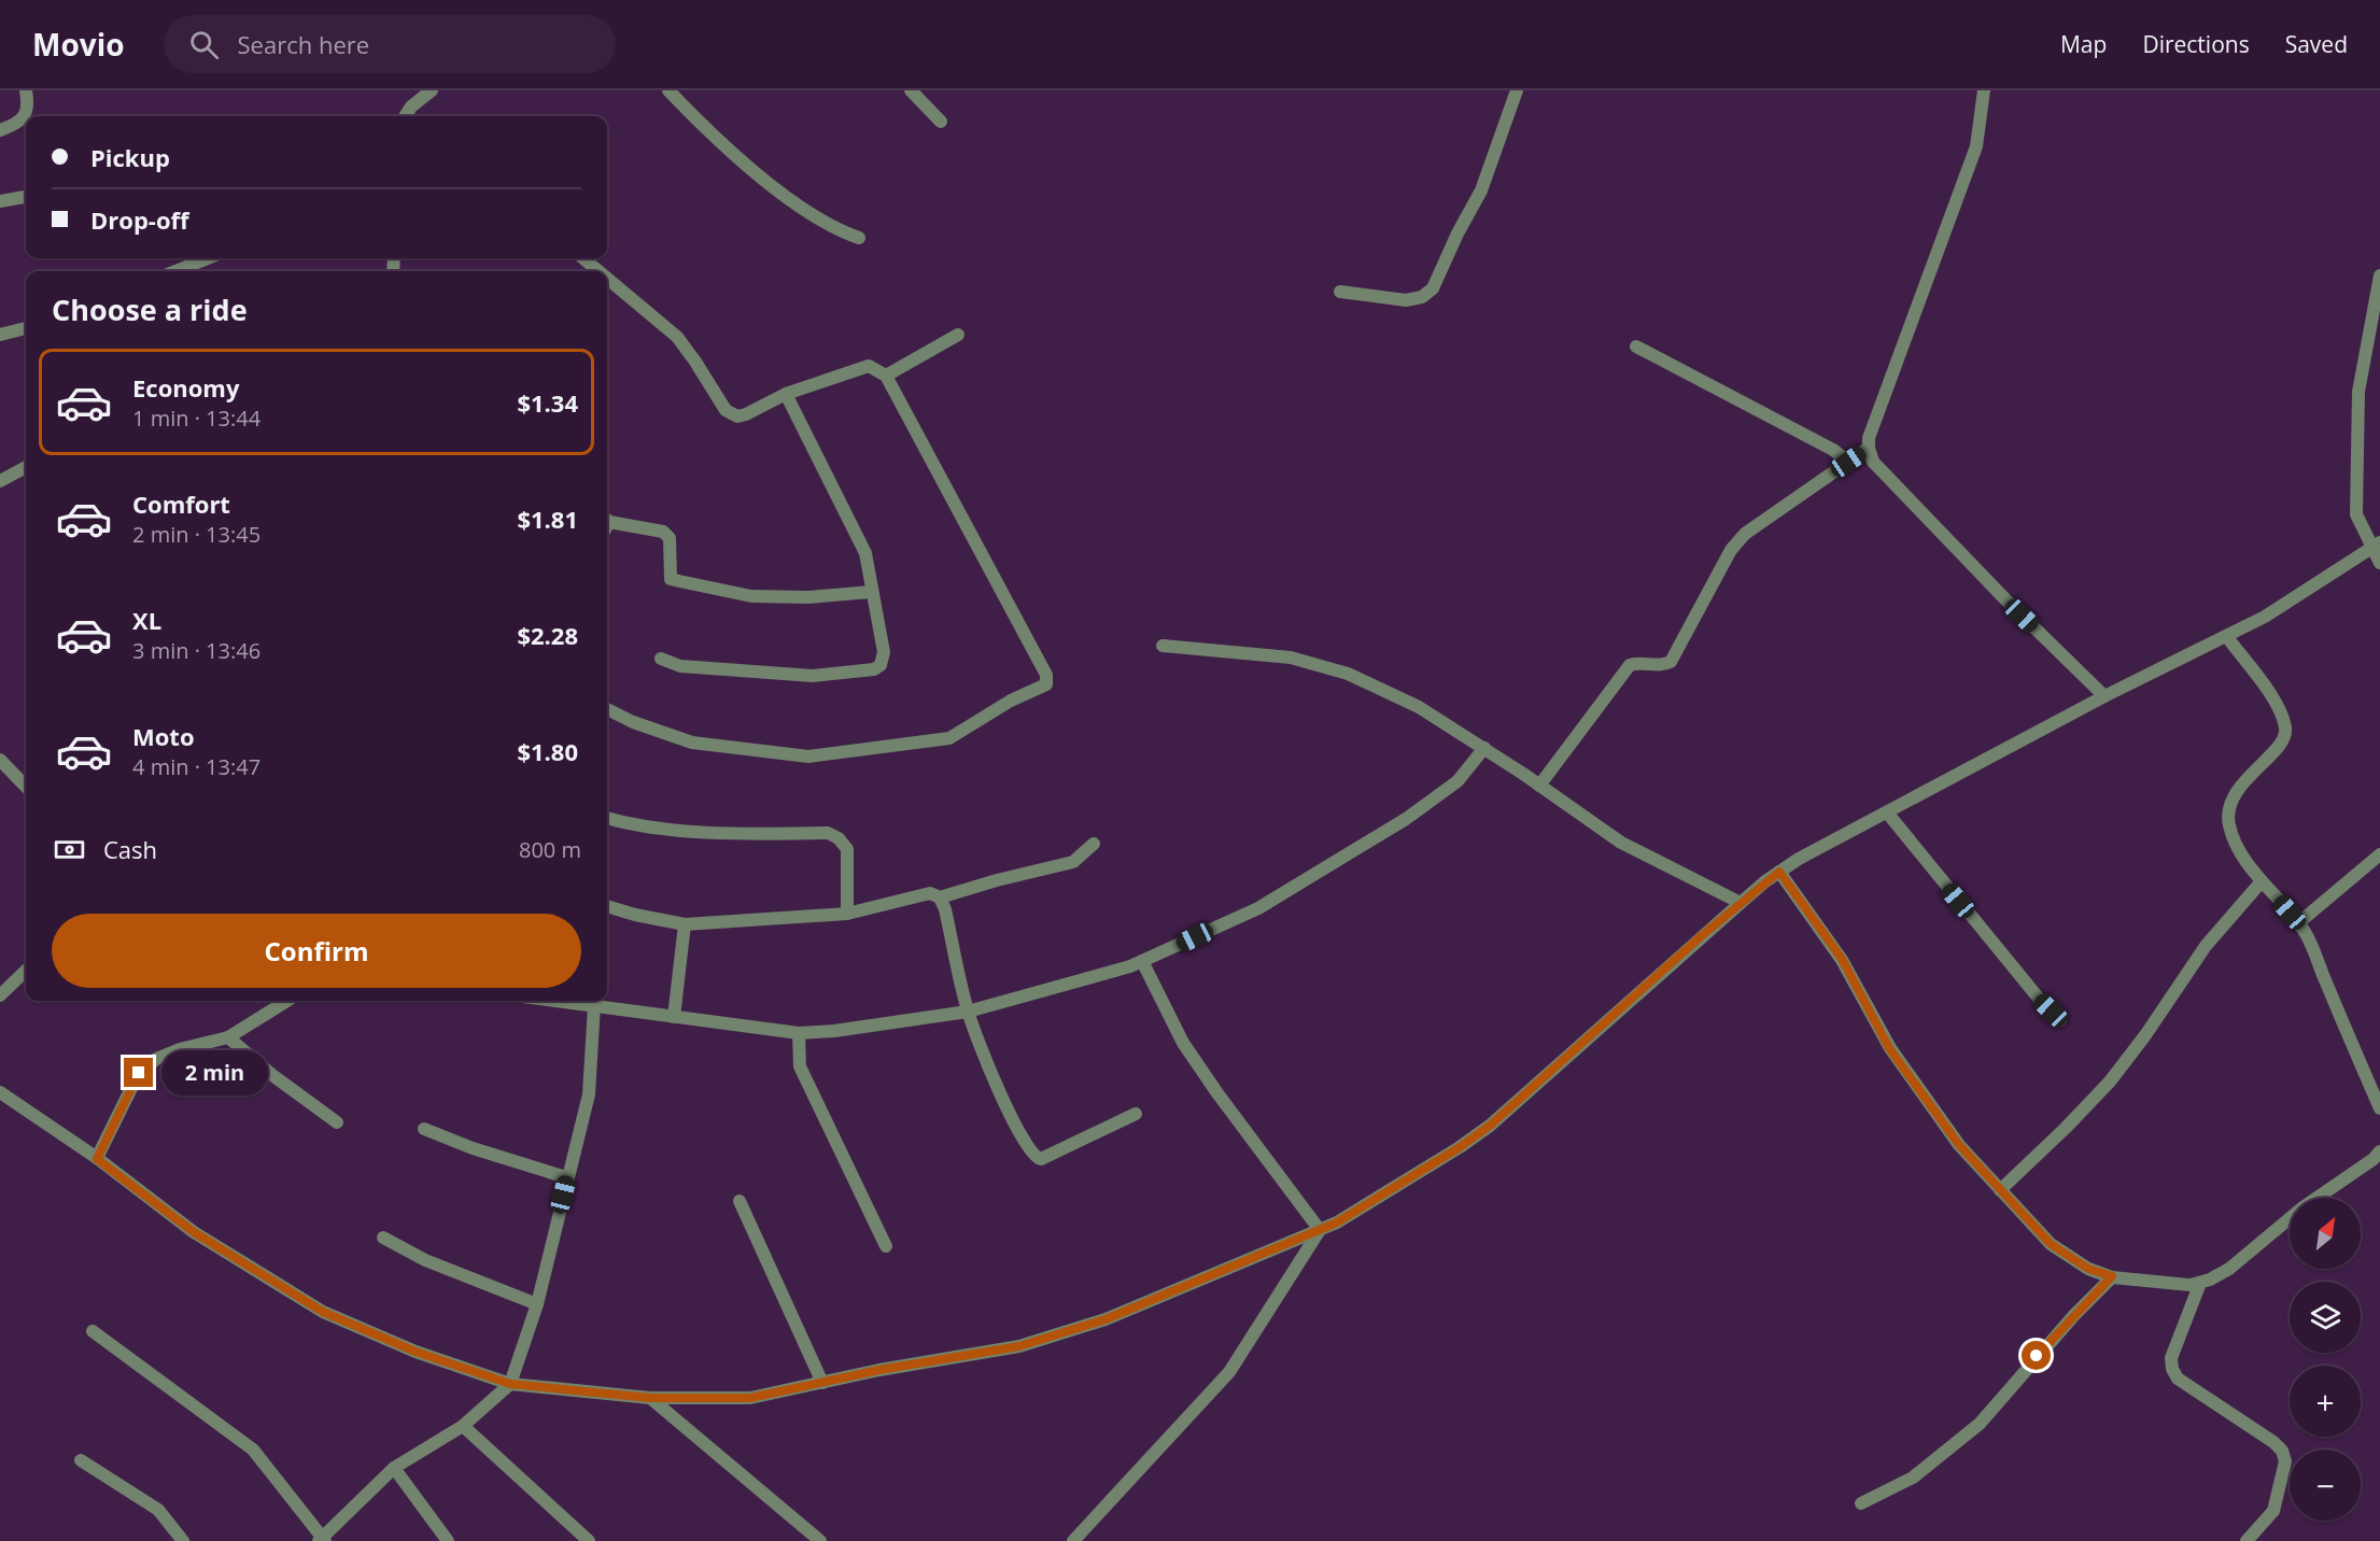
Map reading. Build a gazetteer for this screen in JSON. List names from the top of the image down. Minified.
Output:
{"north":"top right","page":{"header":"Movio","search":"Search here","nav":["Map","Directions","Saved"],"banner":["Pickup","Drop-off"],"heading":"Choose a ride","list":[{"name":"Economy","note":"1 min · 13:44","value":"$1.34"},{"name":"Comfort","note":"2 min · 13:45","value":"$1.81"},{"name":"XL","note":"3 min · 13:46","value":"$2.28"},{"name":"Moto","note":"4 min · 13:47","value":"$1.80"}],"pay":["Cash","800 m"],"buttons":"Confirm","bubble":"2 min","map_buttons":["+","−"]}}
